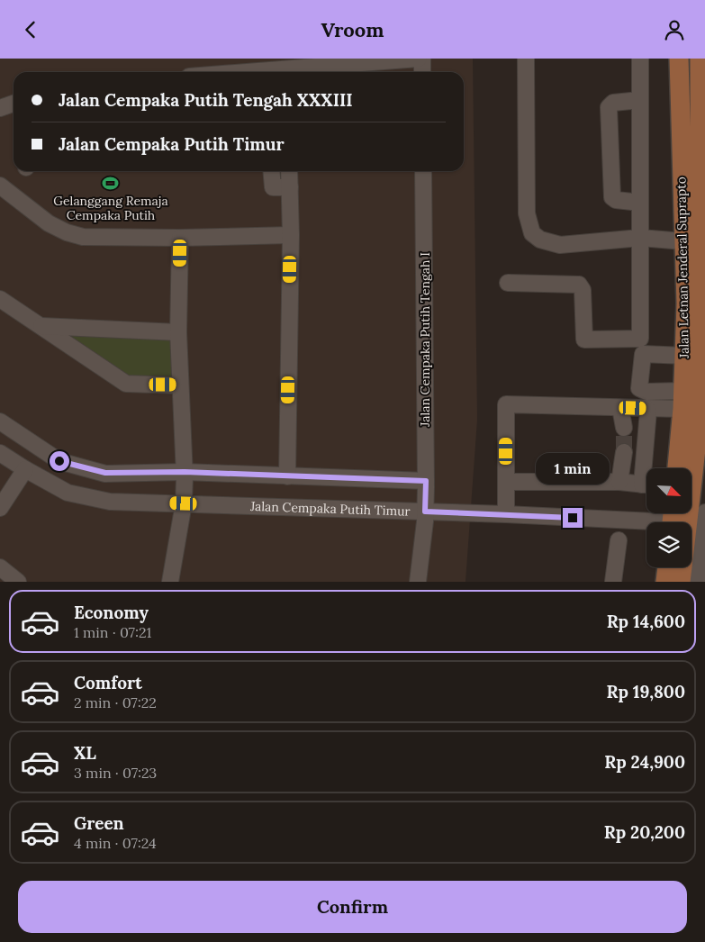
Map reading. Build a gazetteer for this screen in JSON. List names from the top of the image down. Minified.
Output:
{"streets":{"main road":["Jalan Letnan Jenderal Suprapto"],"street":["Jalan Cempaka Putih Tengah I","Jalan Cempaka Putih Timur"]},"crossings":[["Jalan Cempaka Putih Tengah I","Jalan Cempaka Putih Timur"]],"places":{"sports":["Gelanggang Remaja Cempaka Putih"]},"north":"bottom right","page":{"header":"Vroom","banner":["Jalan Cempaka Putih Tengah XXXIII","Jalan Cempaka Putih Timur"],"bubble":"1 min","list":[{"name":"Economy","note":"1 min · 07:21","value":"Rp 14,600"},{"name":"Comfort","note":"2 min · 07:22","value":"Rp 19,800"},{"name":"XL","note":"3 min · 07:23","value":"Rp 24,900"},{"name":"Green","note":"4 min · 07:24","value":"Rp 20,200"}],"buttons":"Confirm"}}
